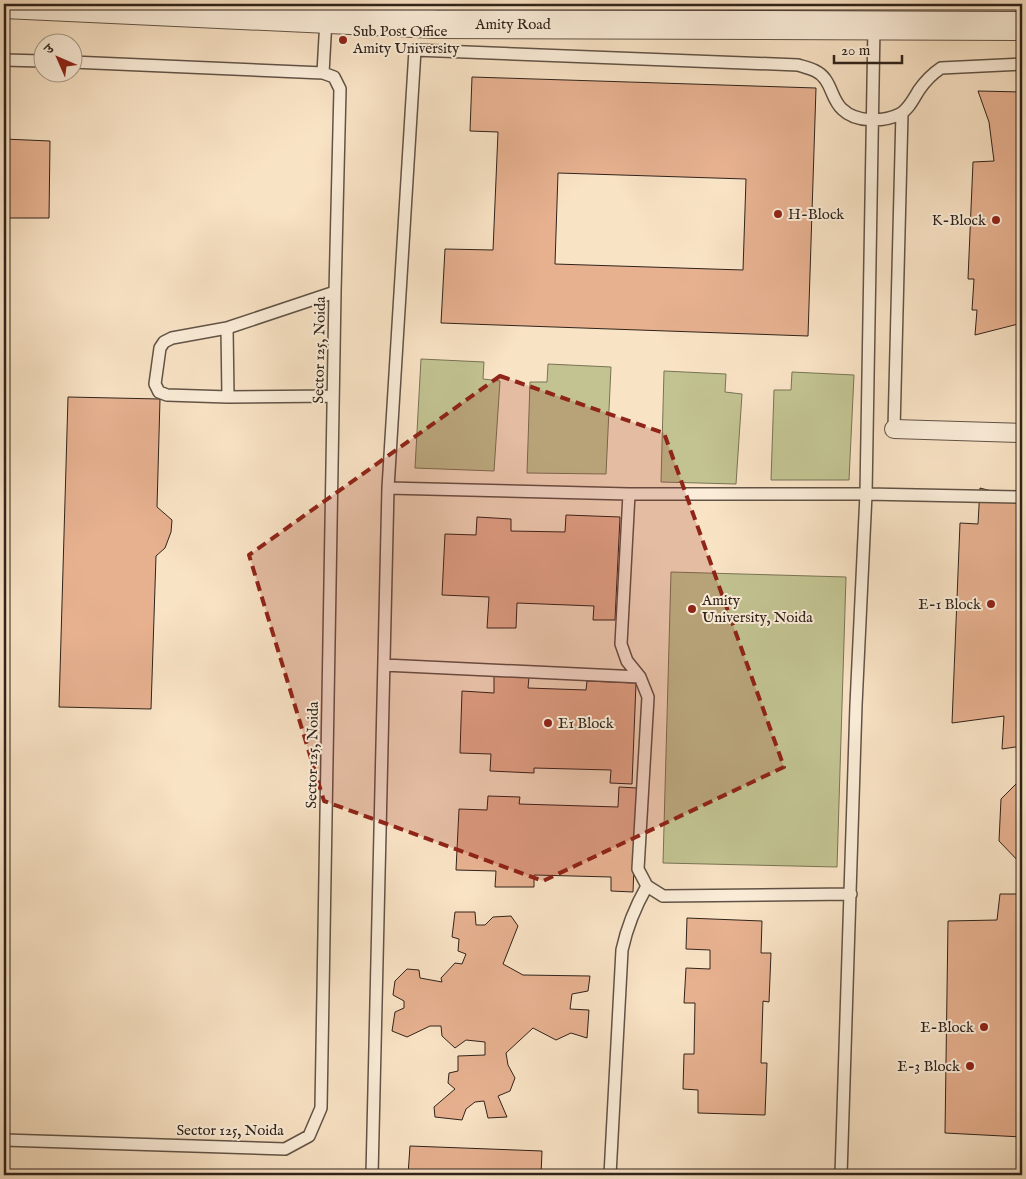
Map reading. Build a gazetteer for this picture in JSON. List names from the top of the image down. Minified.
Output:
{"streets":{"street":["Amity Road"],"lane":["Sector 125, Noida"]},"places":["Sub Post Office Amity University","H-Block","K-Block","E-1 Block","Amity University, Noida","E1 Block","E-Block","E-3 Block"],"scale_bar":"20 m","north":"top left"}
